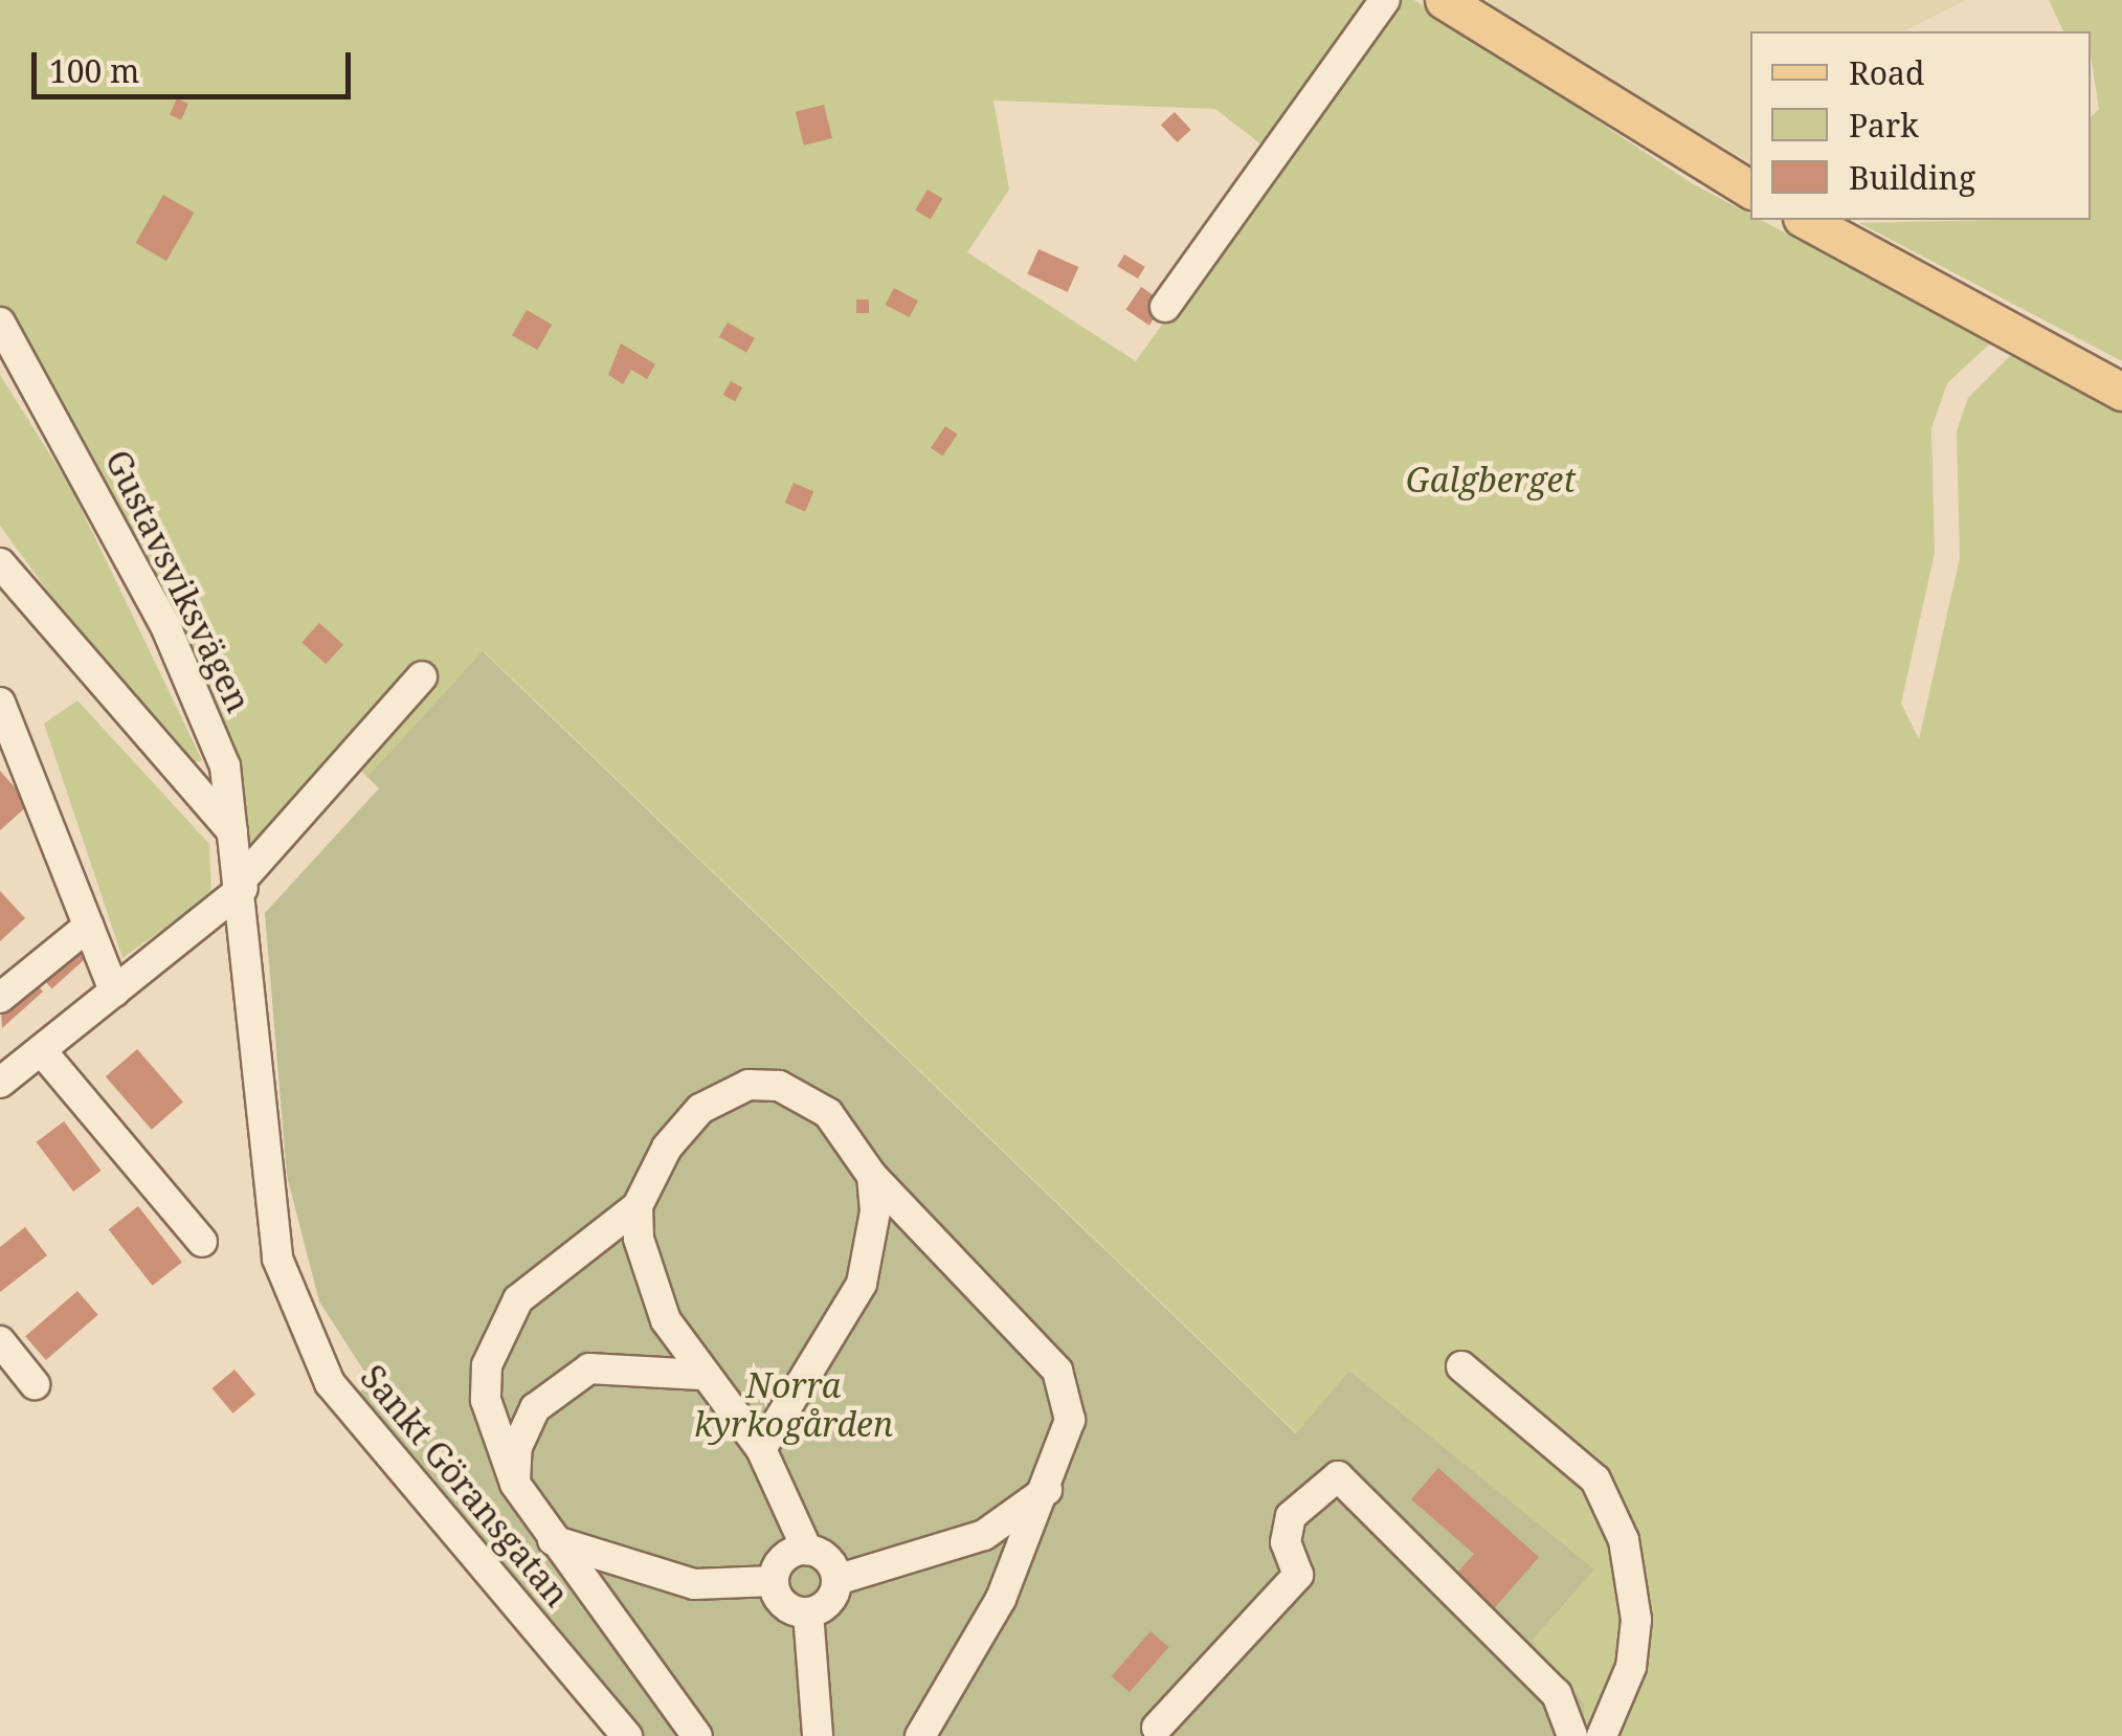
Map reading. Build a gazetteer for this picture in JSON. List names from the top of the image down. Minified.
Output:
{"streets":{"street":["Gustavsviksvägen","Sankt Göransgatan"]},"crossings":[["Gustavsviksvägen","Sankt Göransgatan"]],"parks":["Galgberget","Norra kyrkogården"],"legend":["Road","Park","Building"],"scale_bar":"100 m"}
